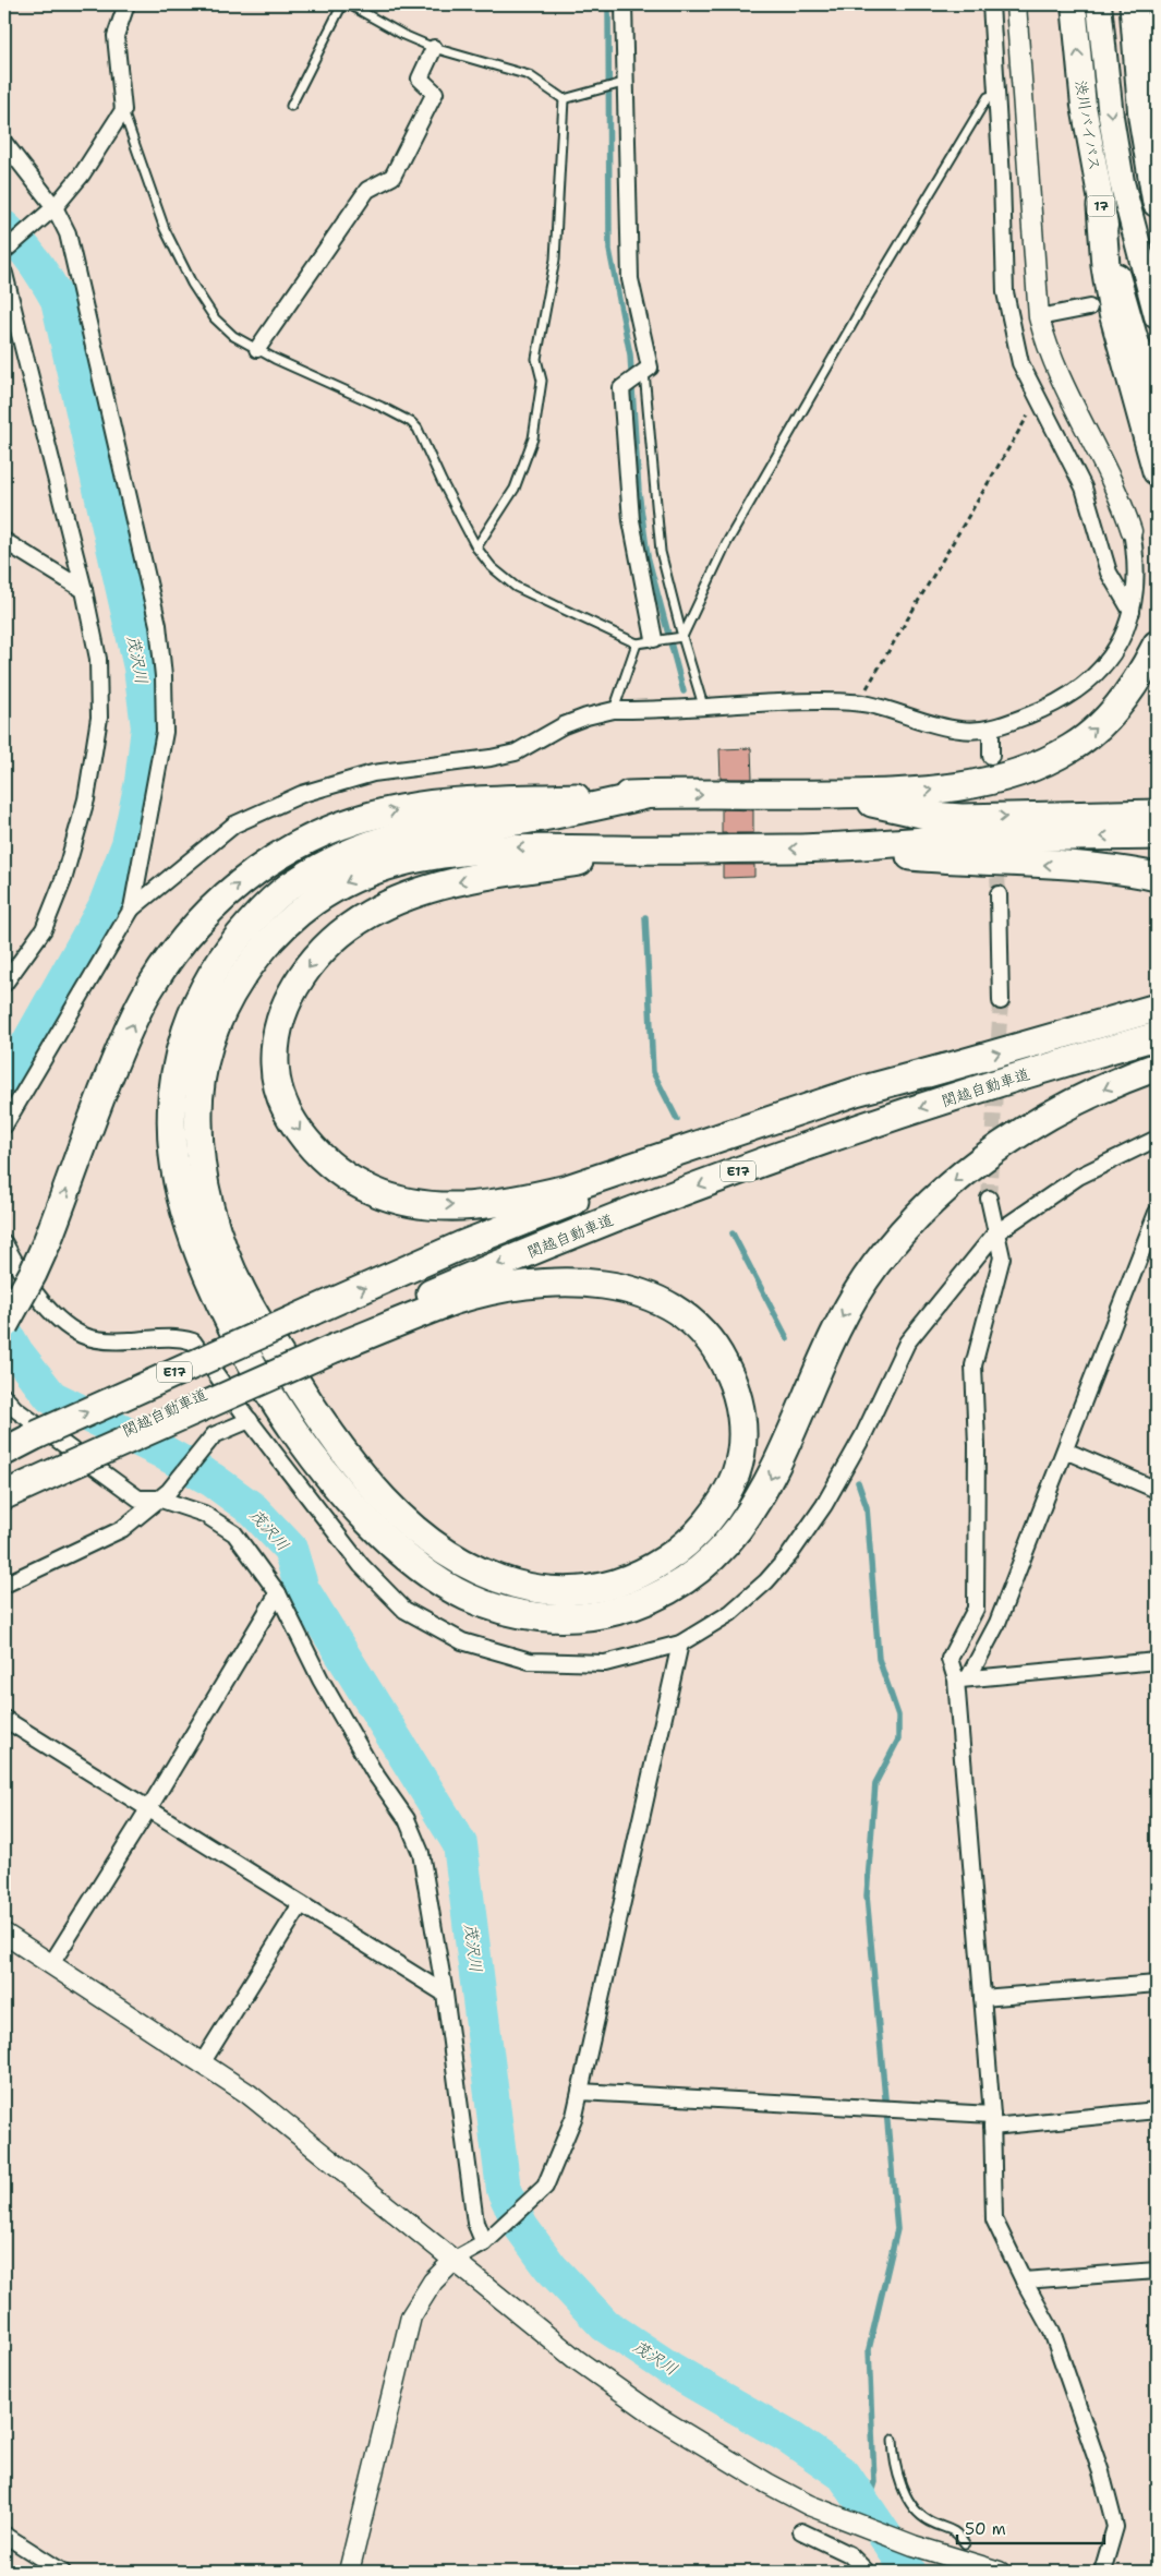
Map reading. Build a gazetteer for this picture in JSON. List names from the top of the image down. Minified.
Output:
{"streets":{"highway":["渋川バイパス","17","関越自動車道","E17"]},"water":["茂沢川"],"scale_bar":"50 m"}
